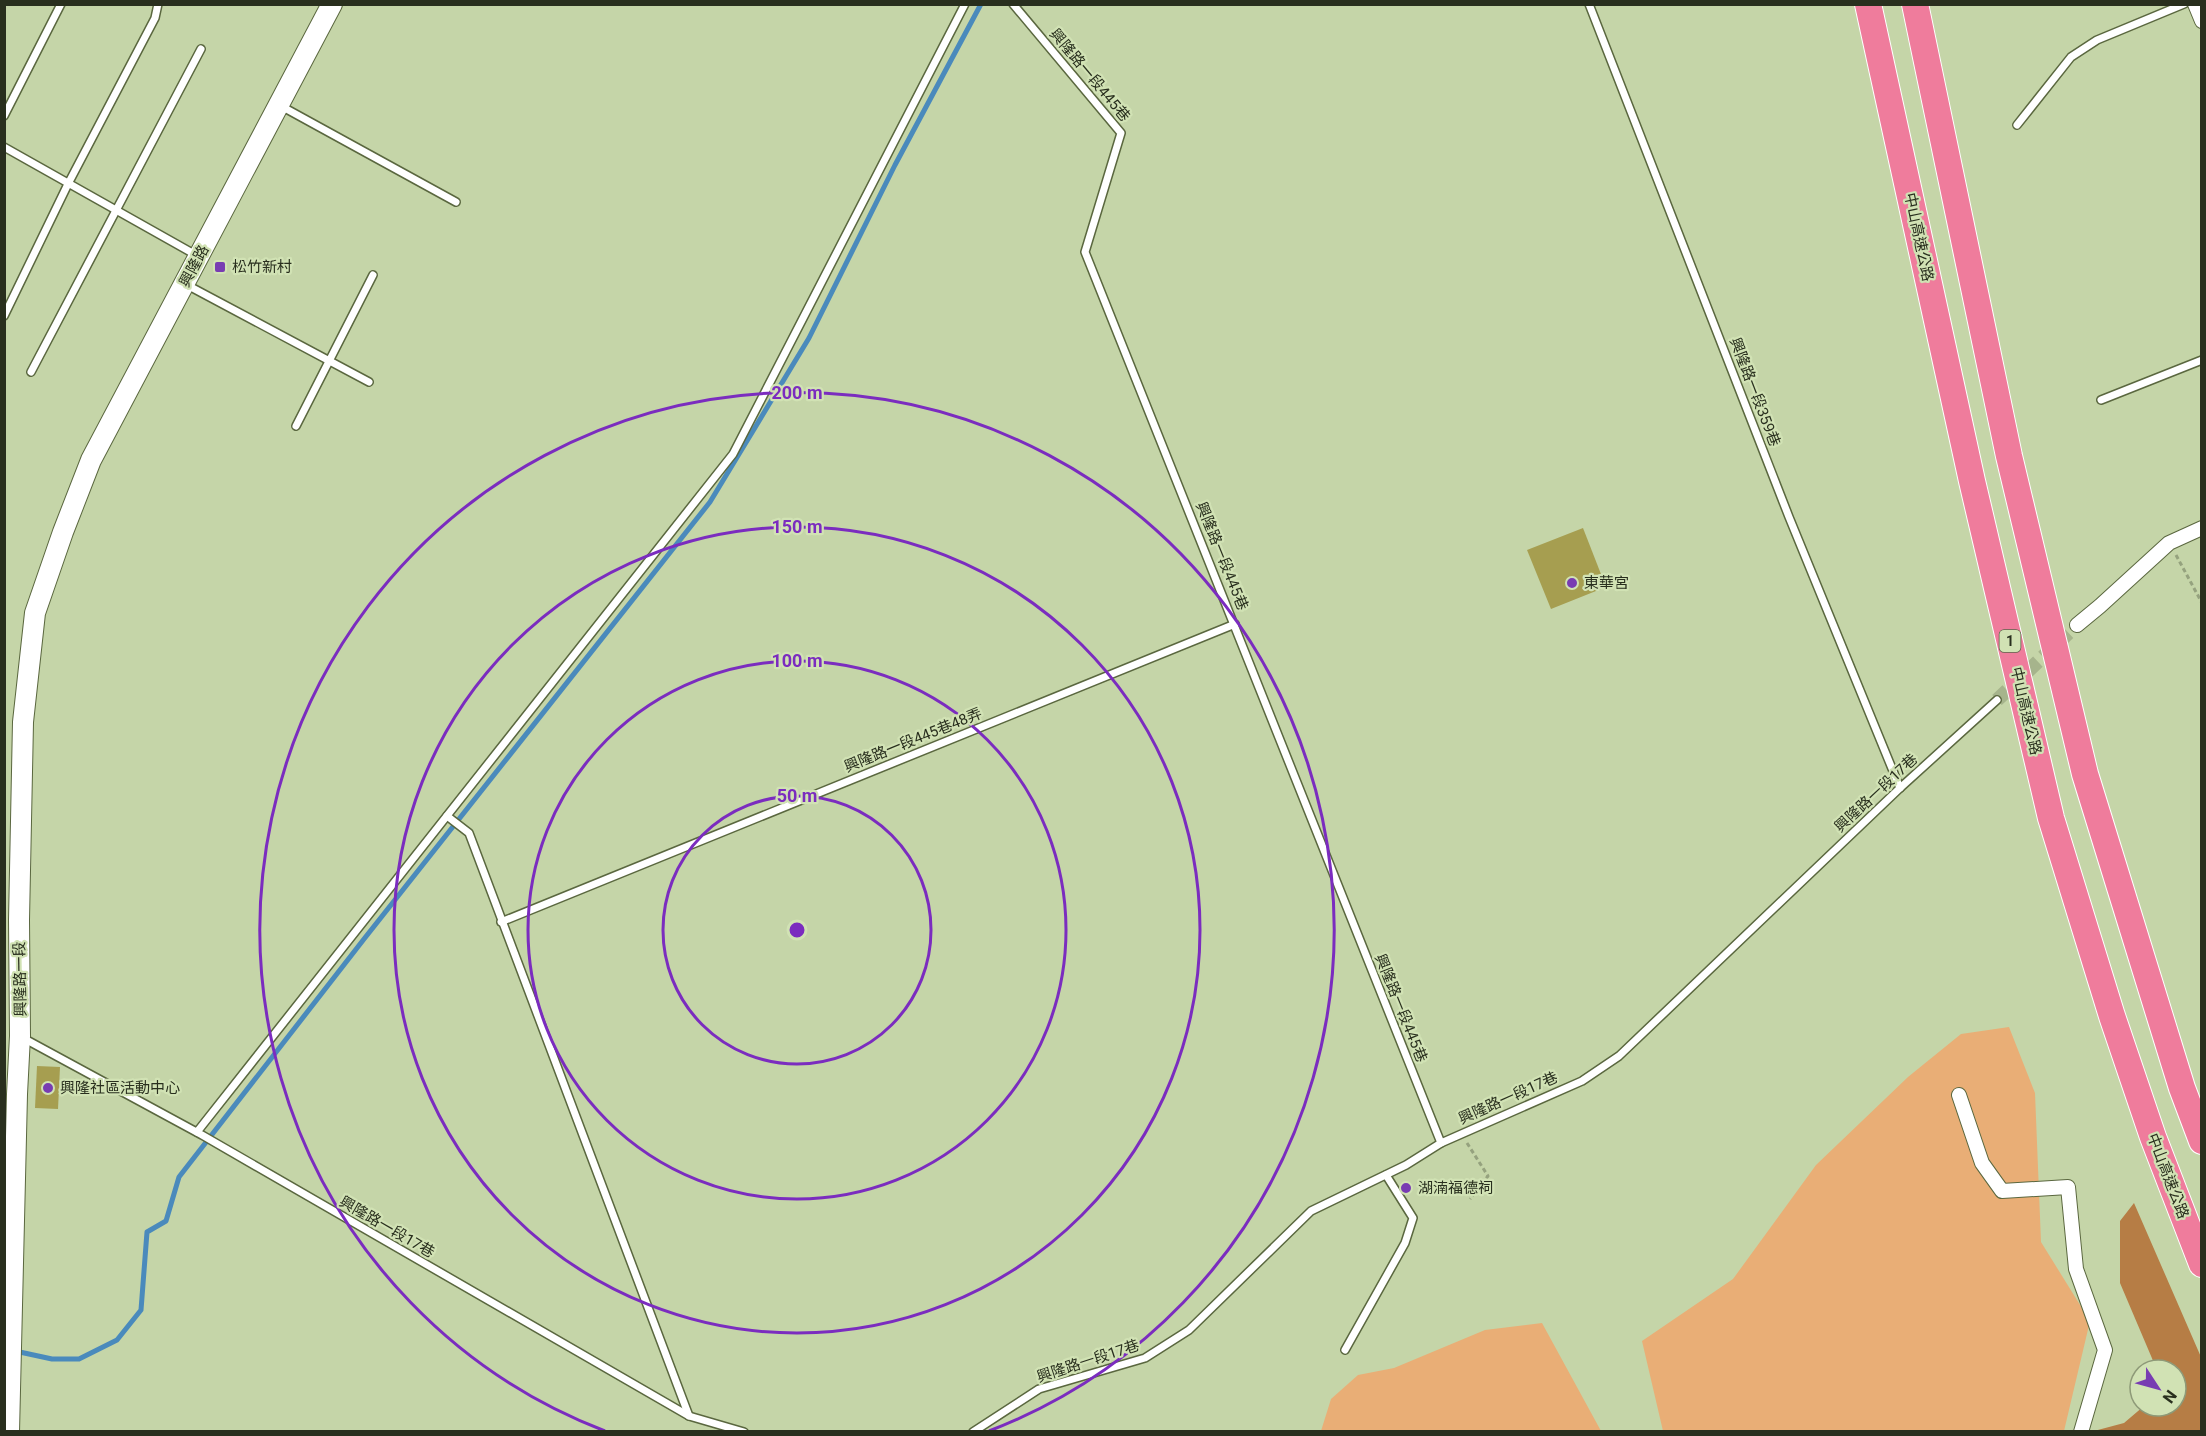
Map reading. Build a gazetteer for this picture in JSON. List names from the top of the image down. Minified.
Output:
{"streets":{"highway":["中山高速公路","1"],"street":["興隆路","興隆路一段"],"lane":["興隆路一段445巷","興隆路一段359巷","興隆路一段445巷48弄","興隆路一段17巷"]},"crossings":[["興隆路一段445巷","興隆路一段445巷48弄"],["興隆路一段445巷","興隆路一段17巷"],["興隆路","興隆路一段"],["興隆路一段359巷","興隆路一段17巷"],["興隆路一段17巷","興隆路一段"]],"places":{"transit":["松竹新村"],"other":["東華宮","興隆社區活動中心","湖湳福德祠"]},"north":"bottom right","rings":["200 m","150 m","100 m","50 m"]}
